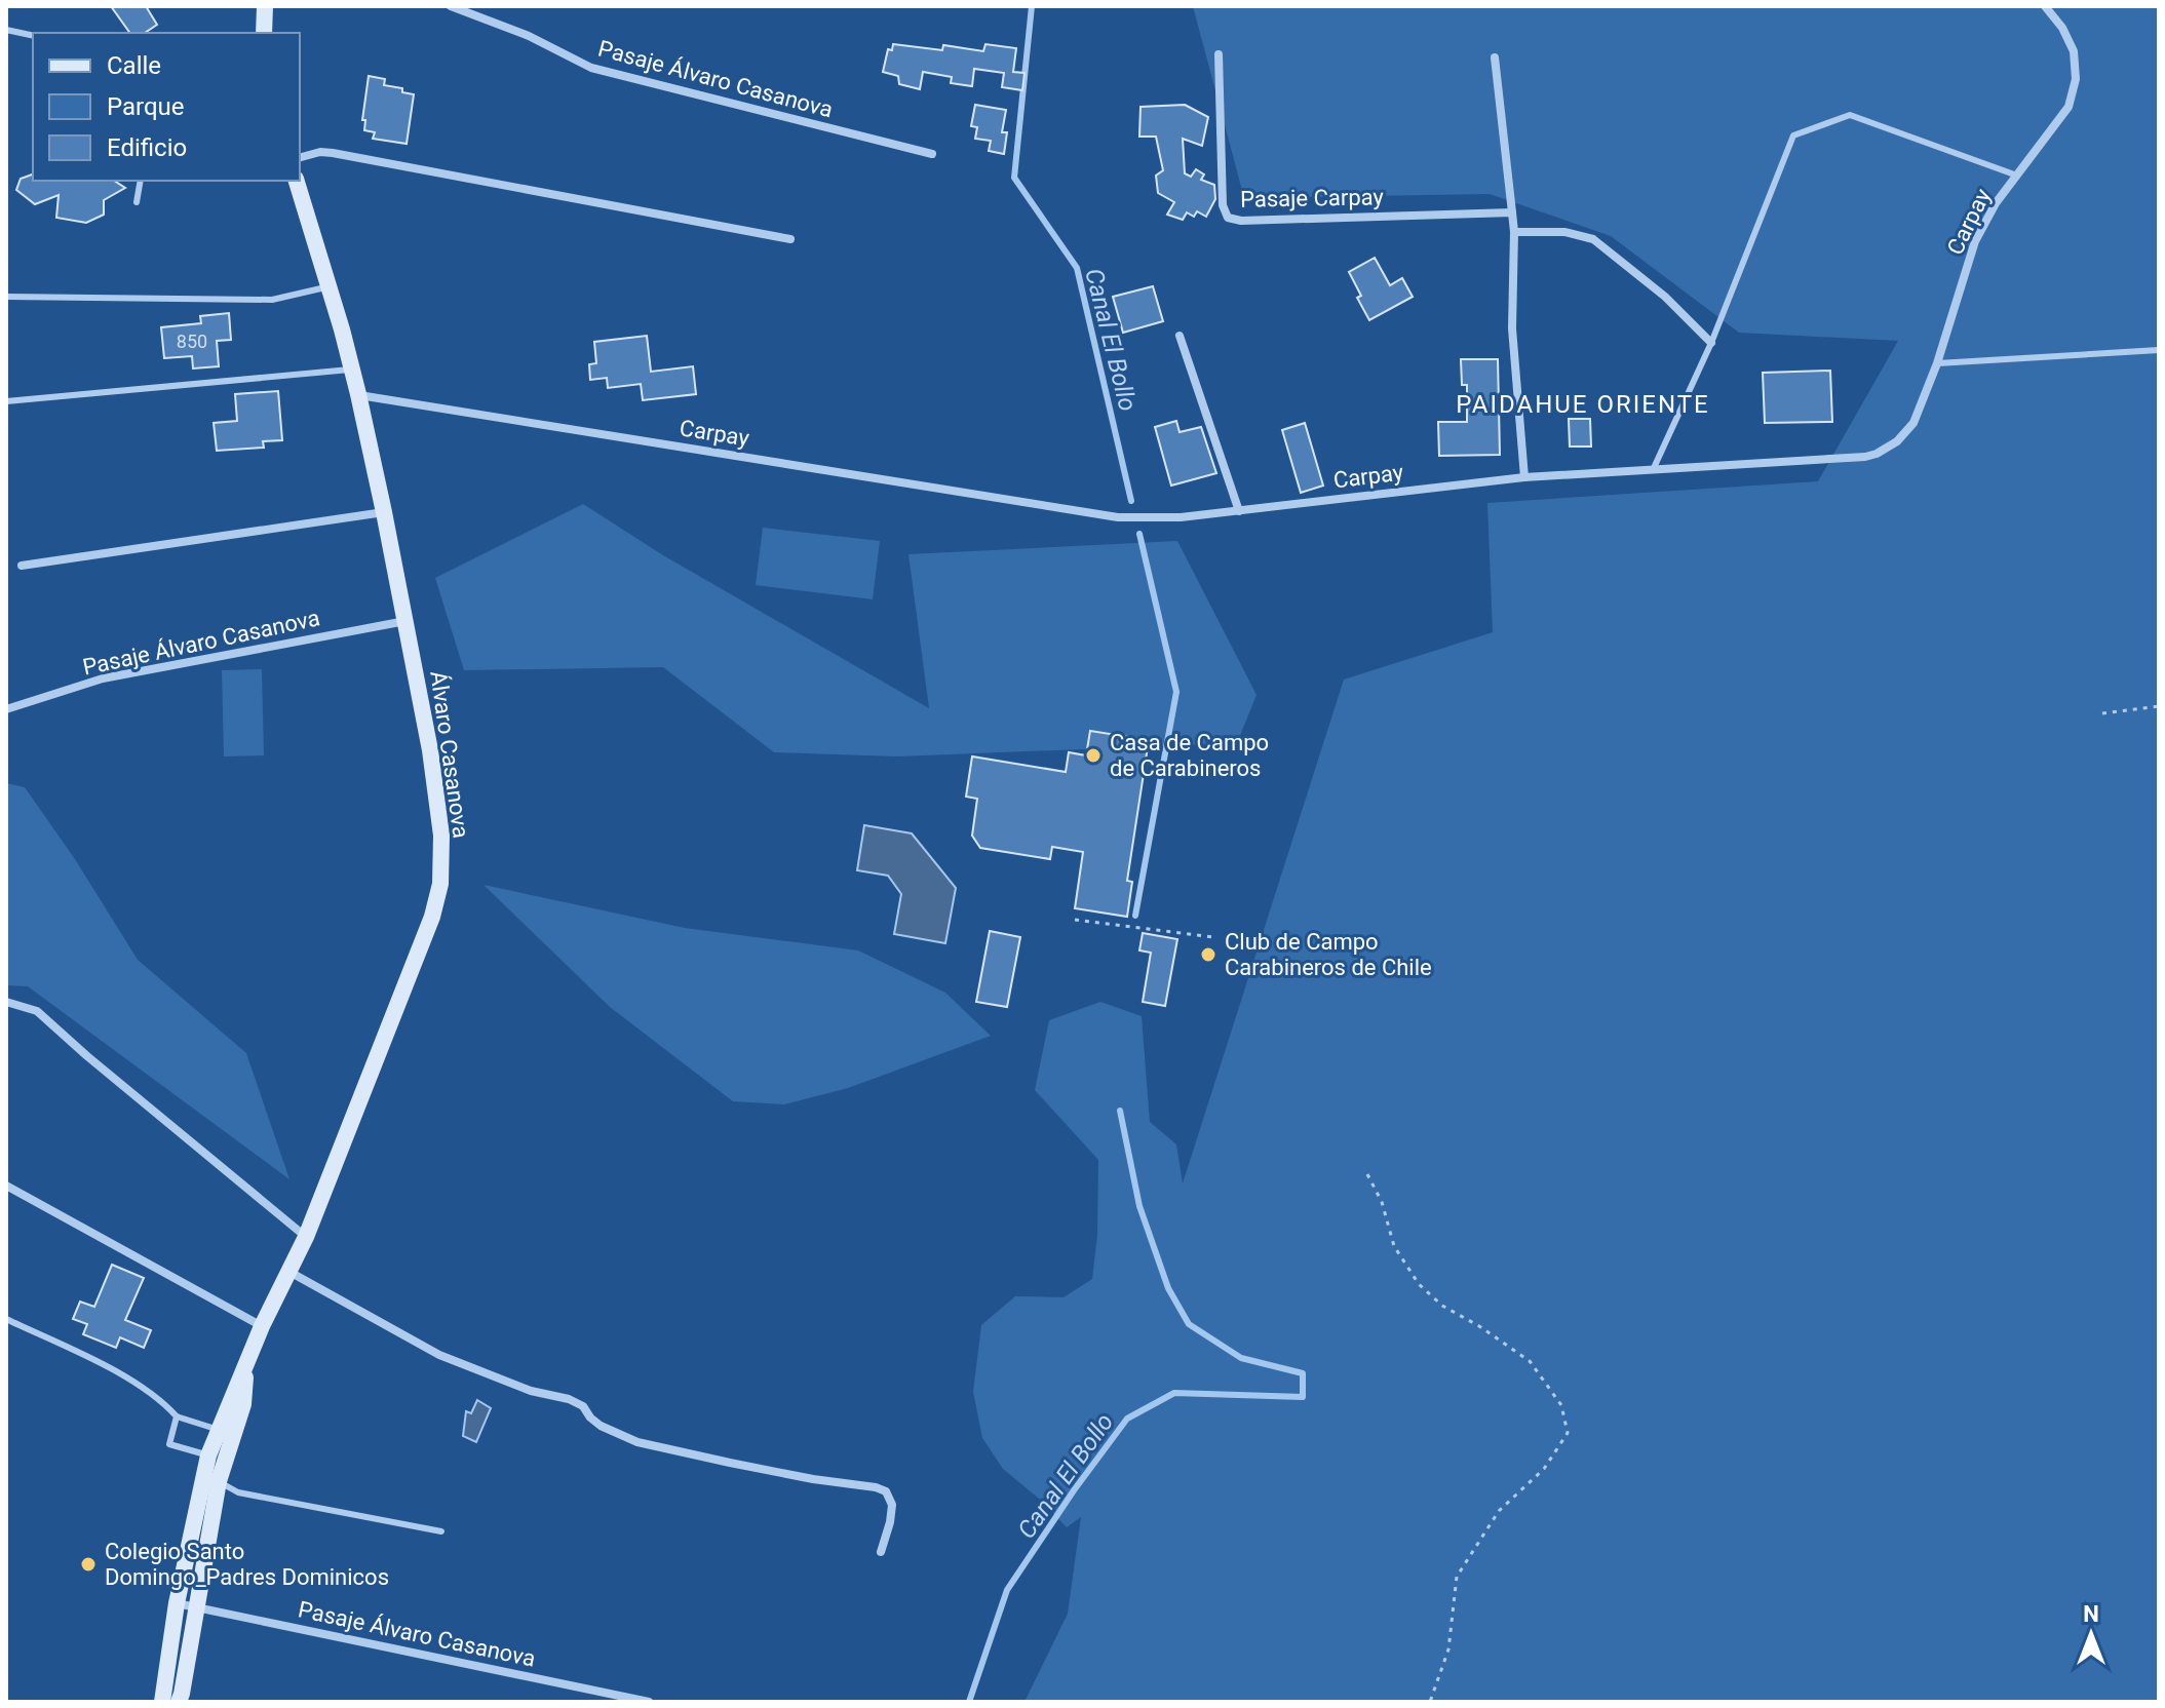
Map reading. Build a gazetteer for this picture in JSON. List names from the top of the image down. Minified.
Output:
{"streets":{"street":["Pasaje Álvaro Casanova","Pasaje Carpay","Carpay","Álvaro Casanova"]},"crossings":[["Pasaje Álvaro Casanova","Álvaro Casanova"],["Carpay","Álvaro Casanova"]],"districts":["PAIDAHUE ORIENTE"],"water":["Canal El Bollo"],"places":["Casa de Campo de Carabineros","Club de Campo Carabineros de Chile","Colegio Santo Domingo_Padres Dominicos"],"house_numbers":["850"],"legend":["Calle","Parque","Edificio"],"north":"top"}
